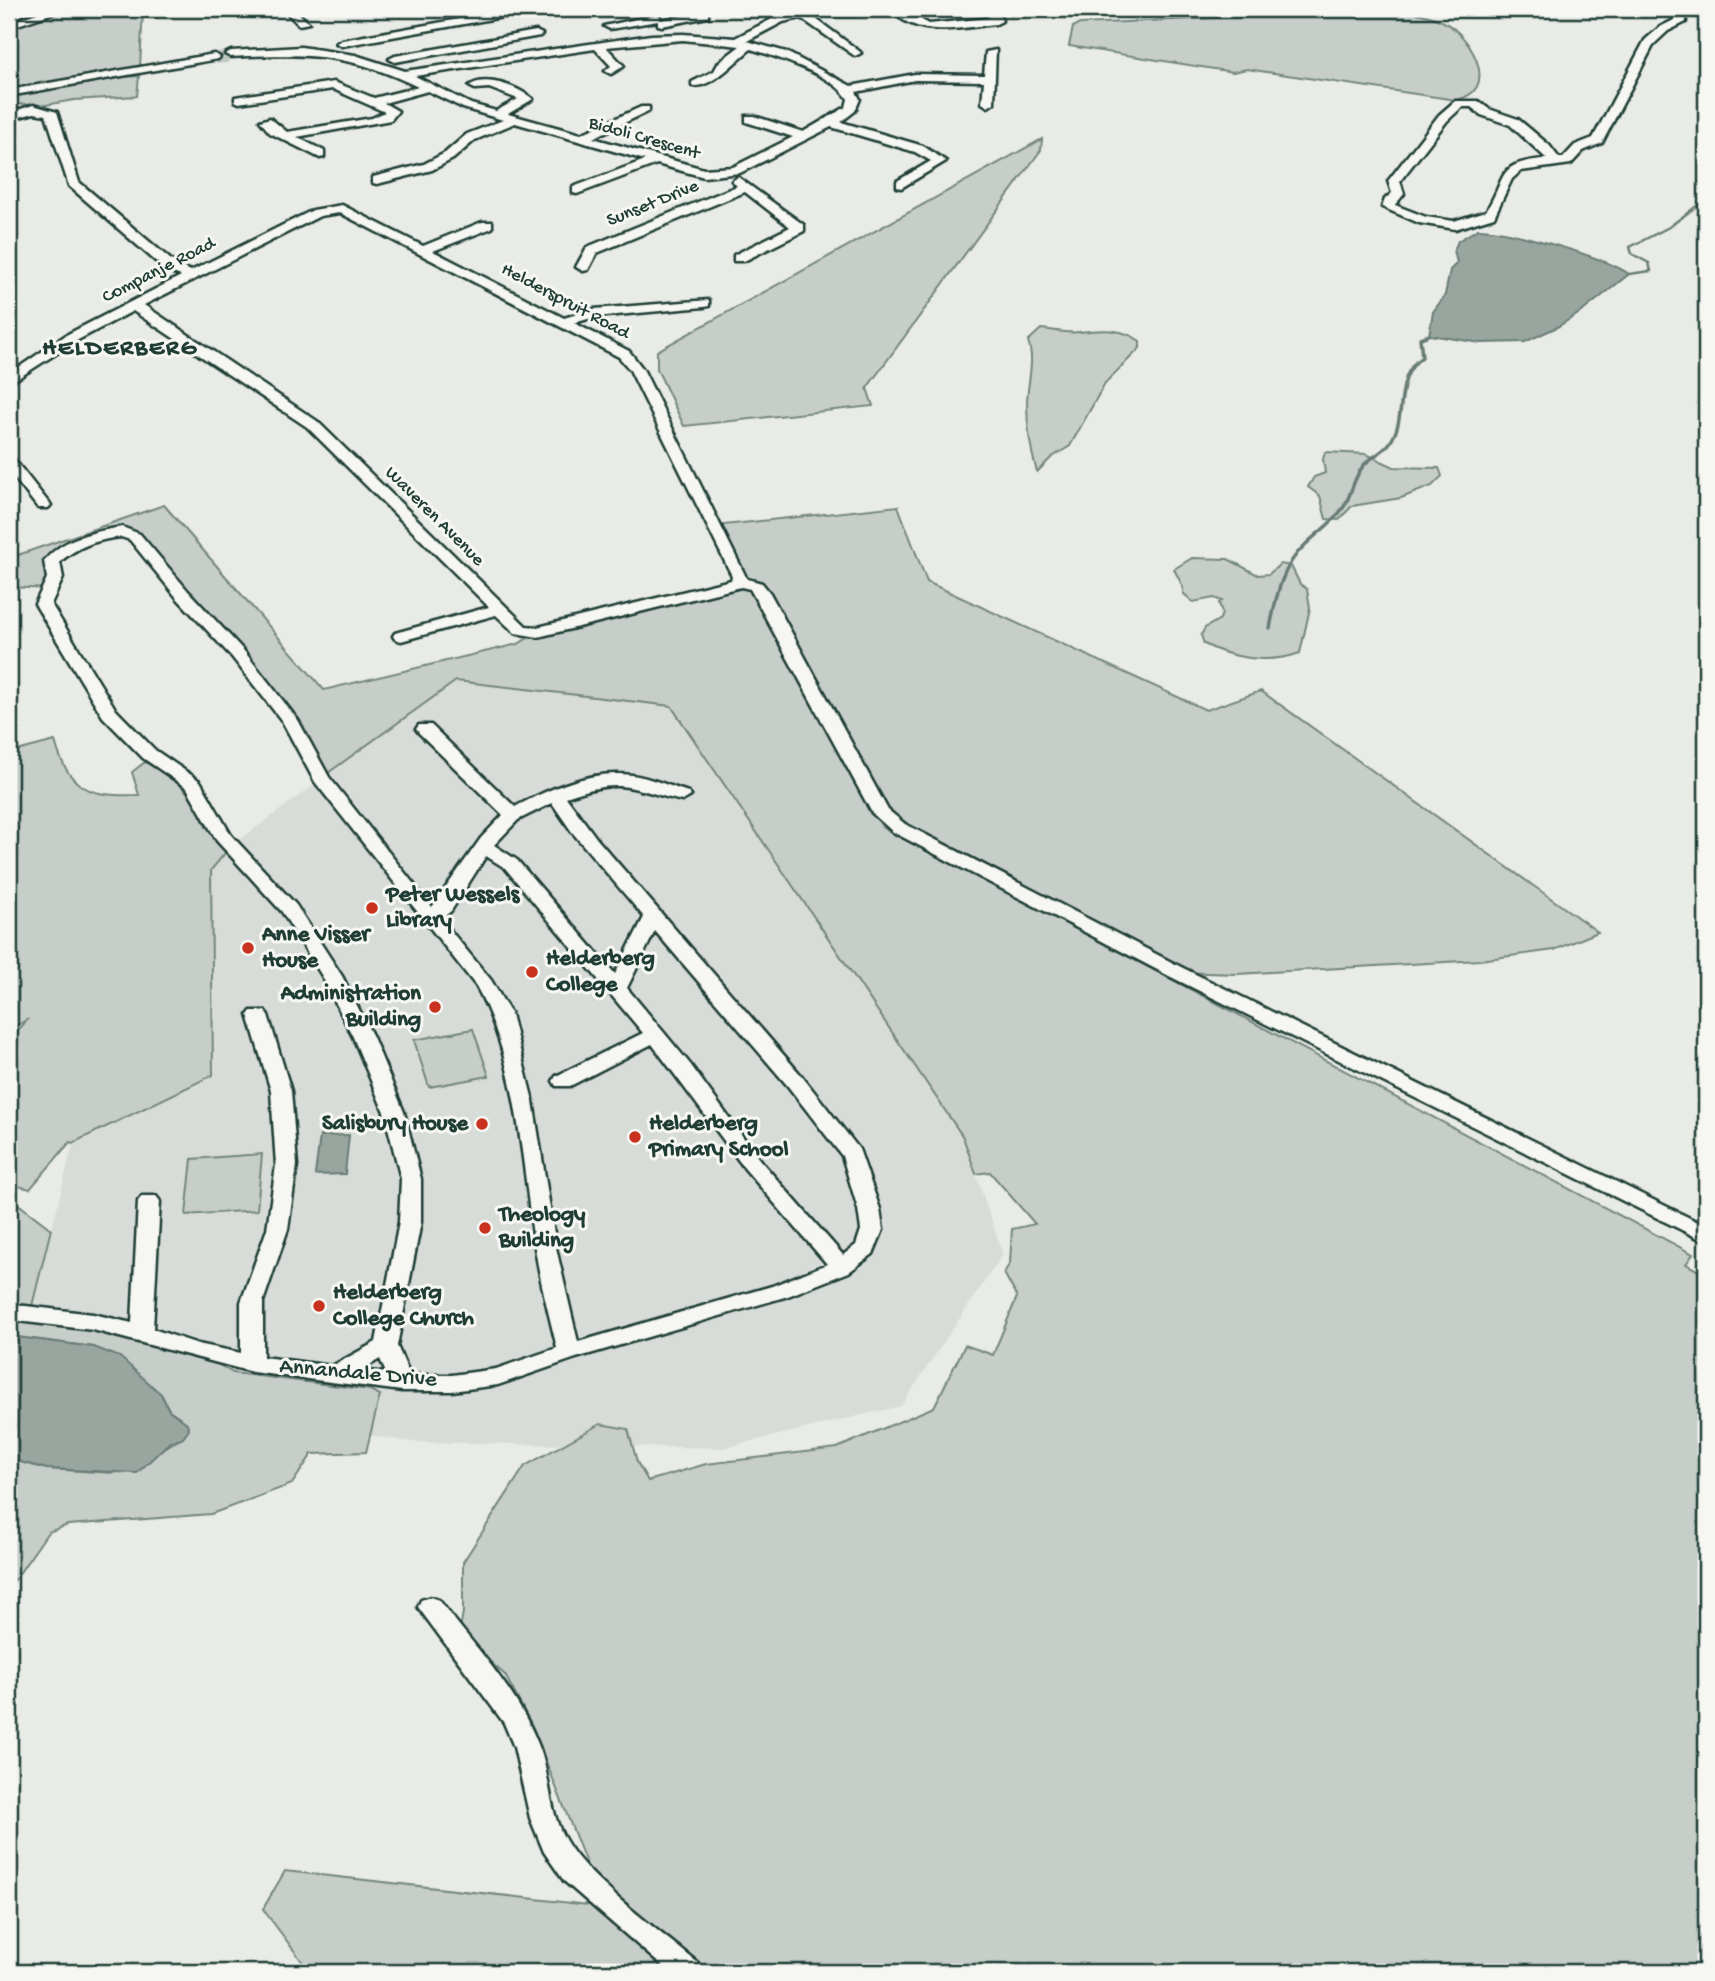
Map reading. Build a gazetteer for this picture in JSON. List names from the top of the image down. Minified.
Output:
{"streets":{"street":["Bidoli Crescent","Sunset Drive","Companje Road","Helderspruit Road","Waveren Avenue","Annandale Drive"]},"crossings":[["Companje Road","Helderspruit Road"],["Companje Road","Waveren Avenue"],["Helderspruit Road","Waveren Avenue"]],"districts":["HELDERBERG"],"places":["Peter Wessels Library","Anne Visser House","Helderberg College","Administration Building","Salisbury House","Helderberg Primary School","Theology Building","Helderberg College Church"]}
